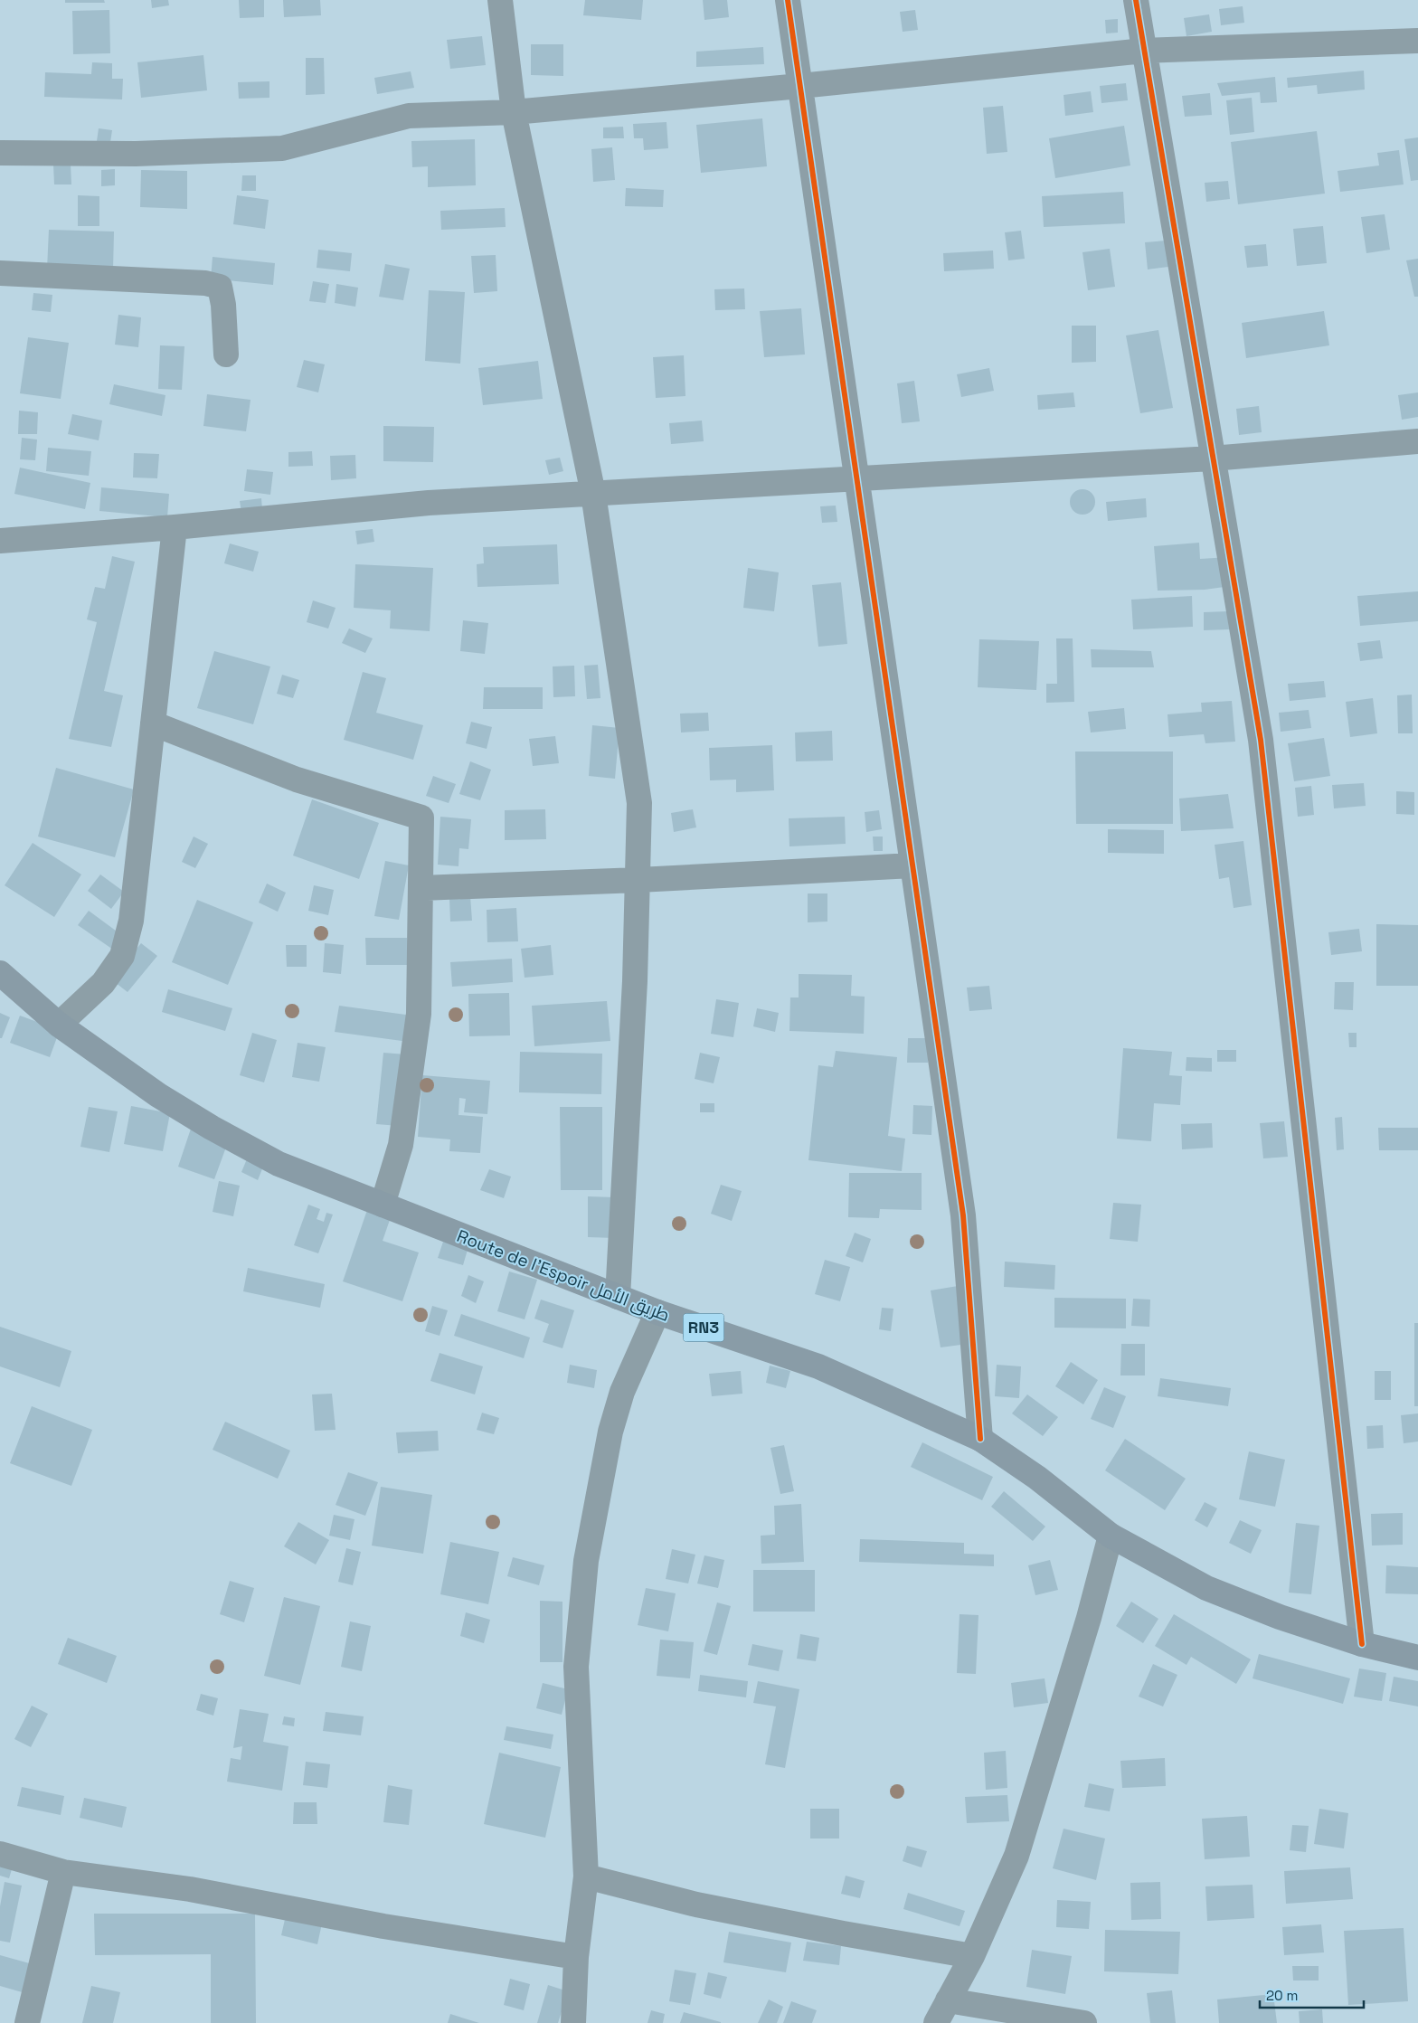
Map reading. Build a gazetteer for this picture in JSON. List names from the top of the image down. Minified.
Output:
{"streets":{"highway":["Route de l’Espoir طريق الأمل","RN3"]},"scale_bar":"20 m"}
